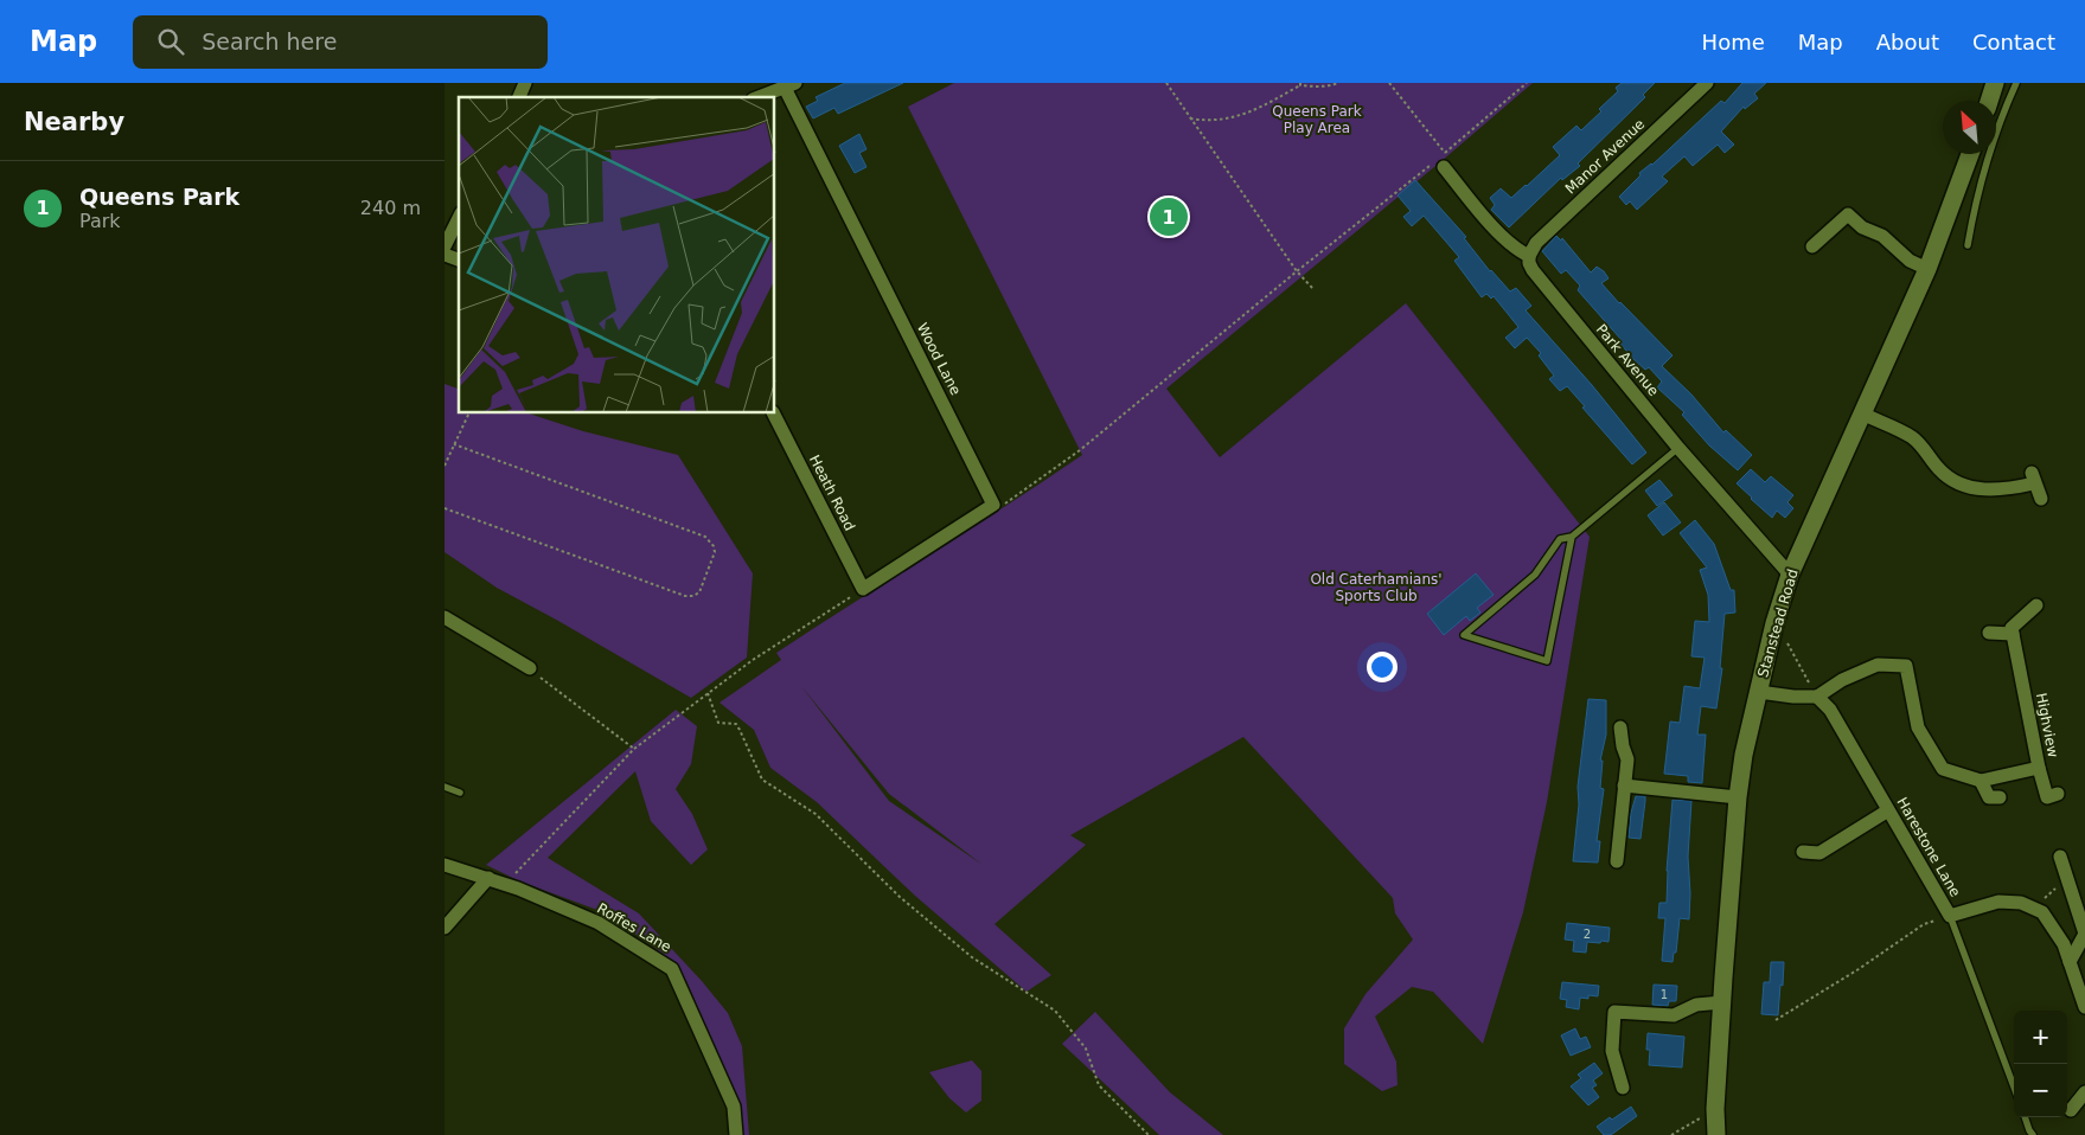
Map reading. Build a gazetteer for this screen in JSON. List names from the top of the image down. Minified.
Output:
{"streets":{"street":["Manor Avenue","Wood Lane","Park Avenue","Heath Road","Stanstead Road","Highview","Harestone Lane","Roffes Lane"]},"crossings":[["Manor Avenue","Park Avenue"],["Park Avenue","Stanstead Road"]],"parks":["Queens Park Play Area","Old Caterhamians' Sports Club"],"house_numbers":["2","1"],"north":"top left","page":{"header":"Map","search":"Search here","nav":["Home","Map","About","Contact"],"heading":"Nearby","list":[{"mark":"1","name":"Queens Park","note":"Park","value":"240 m"}],"pins":"1","map_buttons":["+","−"]}}
